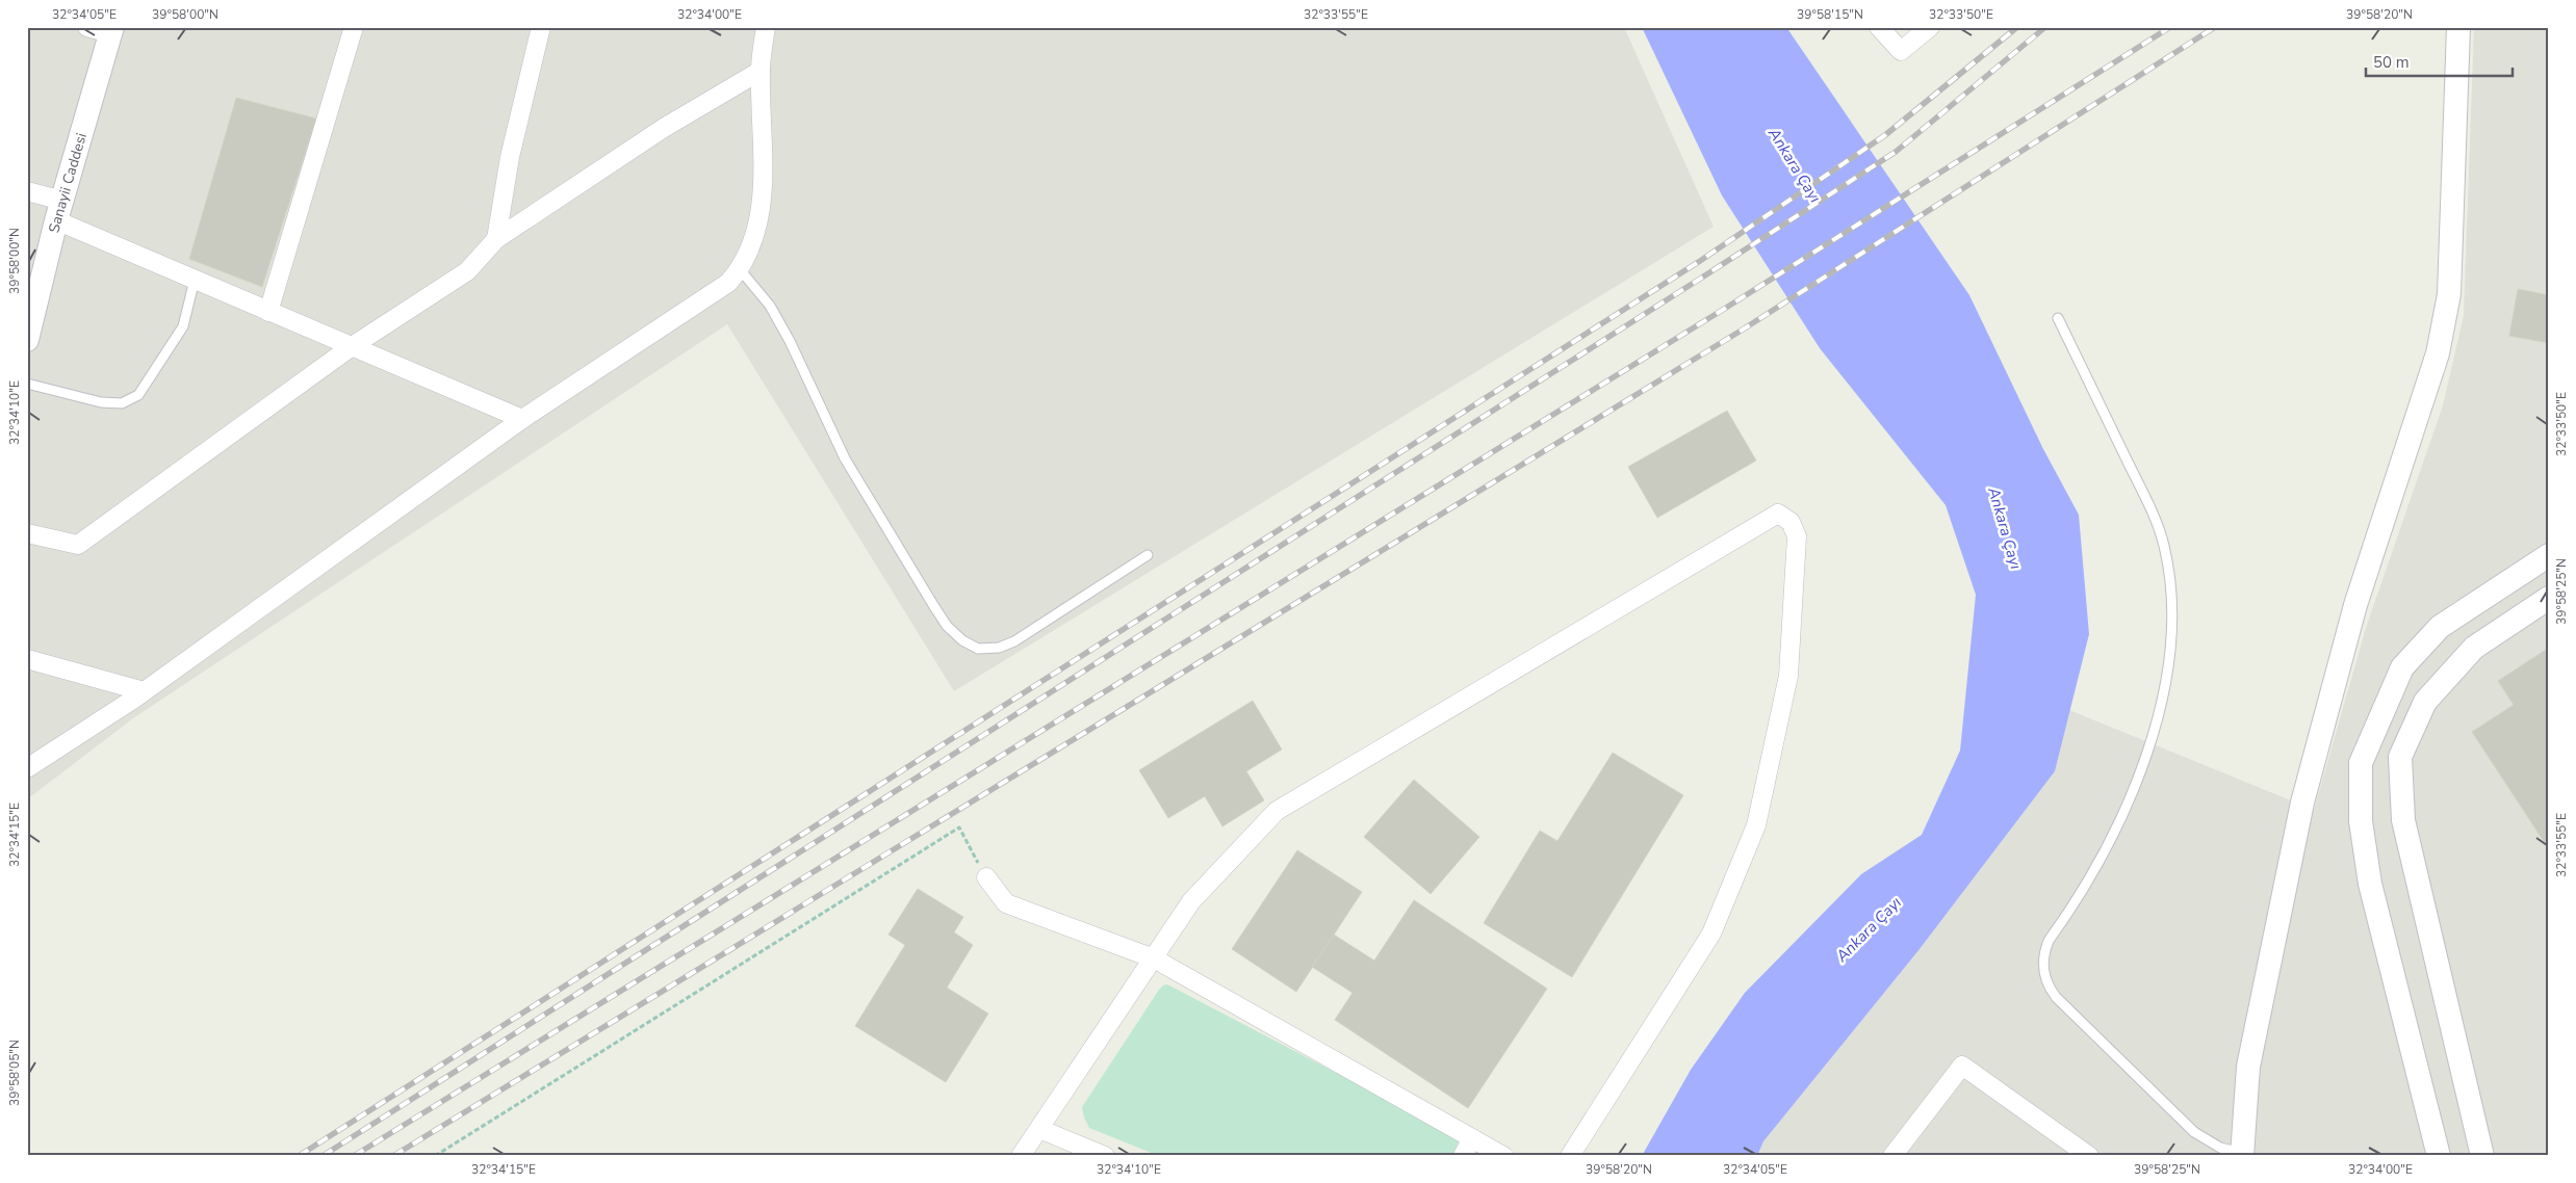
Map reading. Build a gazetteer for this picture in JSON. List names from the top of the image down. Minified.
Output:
{"streets":{"street":["Sanayii Caddesi"]},"water":["Ankara Çayı"],"scale_bar":"50 m","coordinates":["32°34'05\"E","39°58'00\"N","32°34'00\"E","32°33'55\"E","39°58'15\"N","32°33'50\"E","39°58'20\"N","32°34'10\"E","39°58'25\"N","32°34'15\"E","39°58'05\"N"]}
